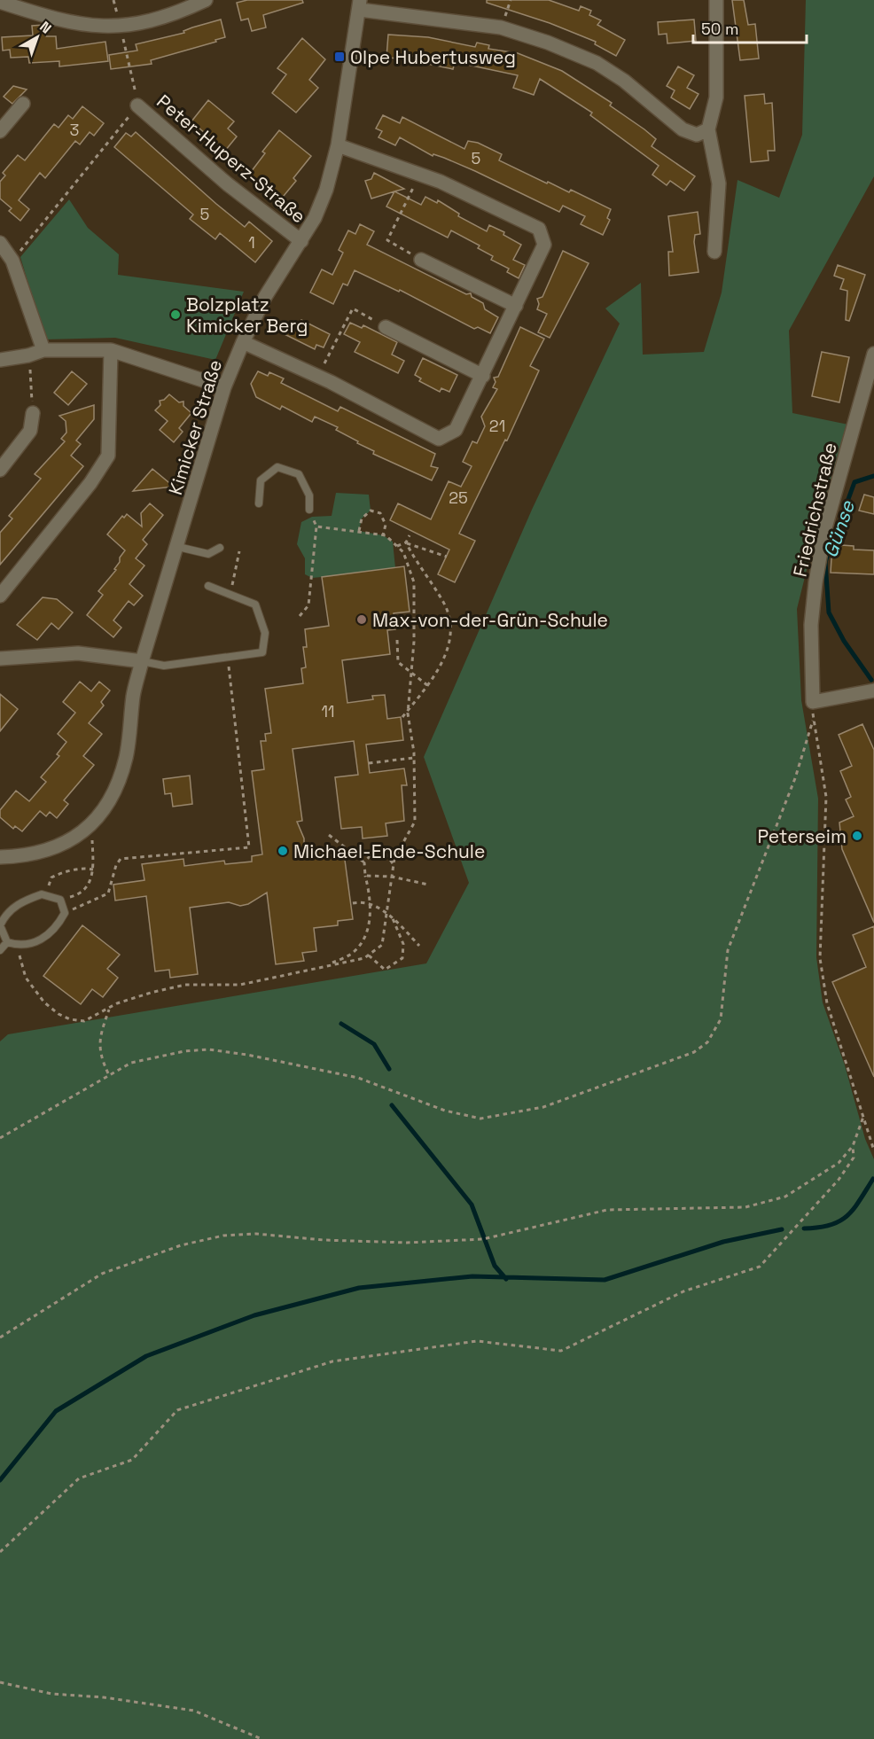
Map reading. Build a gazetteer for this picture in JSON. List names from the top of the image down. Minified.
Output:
{"streets":{"street":["Peter-Huperz-Straße","Kimicker Straße","Friedrichstraße"]},"crossings":[["Peter-Huperz-Straße","Kimicker Straße"]],"water":["Günse"],"places":{"transit":["Olpe Hubertusweg"],"other":["Bolzplatz Kimicker Berg","Max-von-der-Grün-Schule","Peterseim","Michael-Ende-Schule"]},"house_numbers":["3","5","5","1","21","25","11"],"scale_bar":"50 m","north":"top right"}
